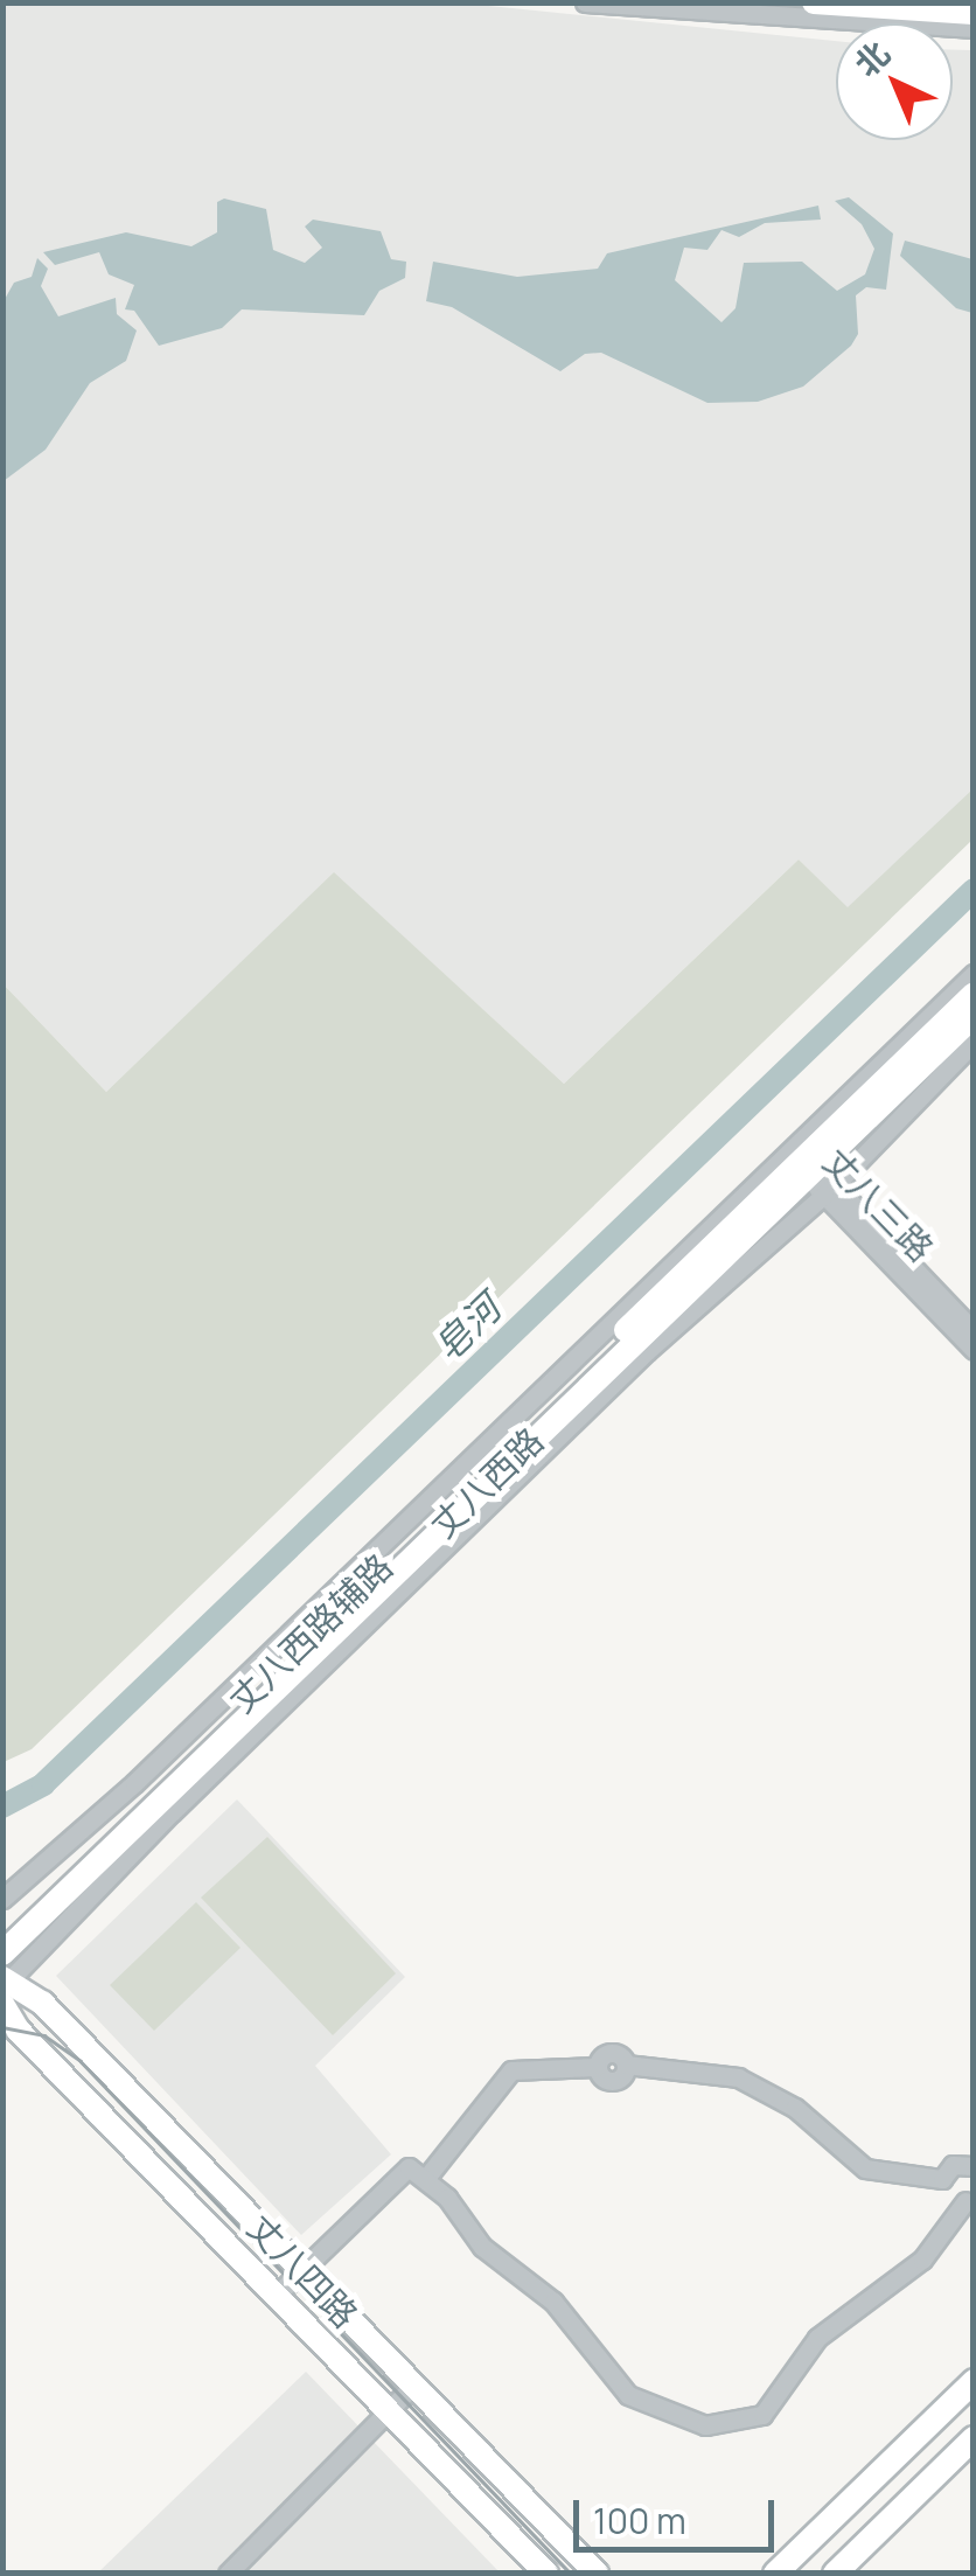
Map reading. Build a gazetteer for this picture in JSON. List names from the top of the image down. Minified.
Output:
{"streets":{"main road":["丈八西路","丈八四路"],"street":["丈八三路","丈八西路辅路"]},"crossings":[["丈八三路","丈八西路"],["丈八三路","丈八西路辅路"],["丈八西路","丈八西路辅路"],["丈八西路","丈八四路"],["丈八西路辅路","丈八四路"]],"water":["皂河"],"scale_bar":"100 m","north":"top left"}
